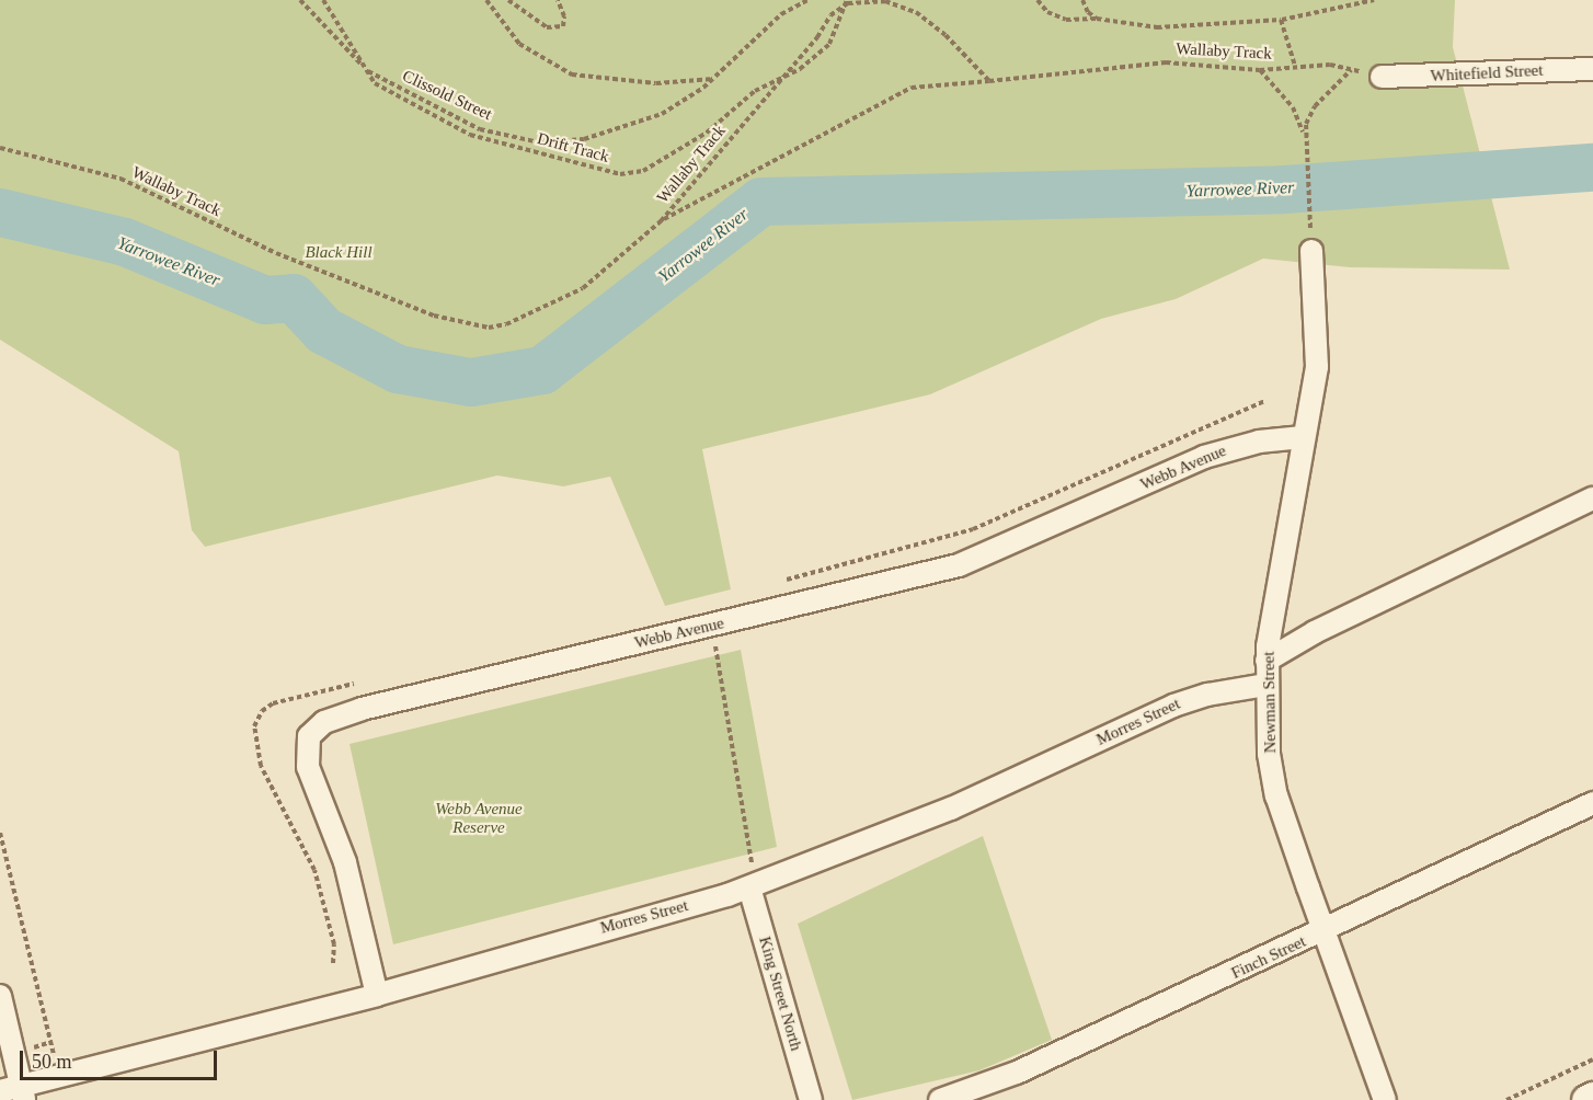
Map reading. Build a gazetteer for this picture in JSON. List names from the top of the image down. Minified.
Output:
{"streets":{"street":["Whitefield Street","Webb Avenue","Newman Street","Morres Street","Finch Street","King Street North"],"path":["Wallaby Track","Clissold Street","Drift Track"]},"crossings":[["Wallaby Track","Whitefield Street"],["Wallaby Track","Drift Track"],["Clissold Street","Drift Track"],["Webb Avenue","Newman Street"],["Webb Avenue","Morres Street"],["Newman Street","Morres Street"],["Newman Street","Finch Street"],["Morres Street","King Street North"]],"water":["Yarrowee River"],"parks":["Black Hill","Webb Avenue Reserve"],"scale_bar":"50 m"}
